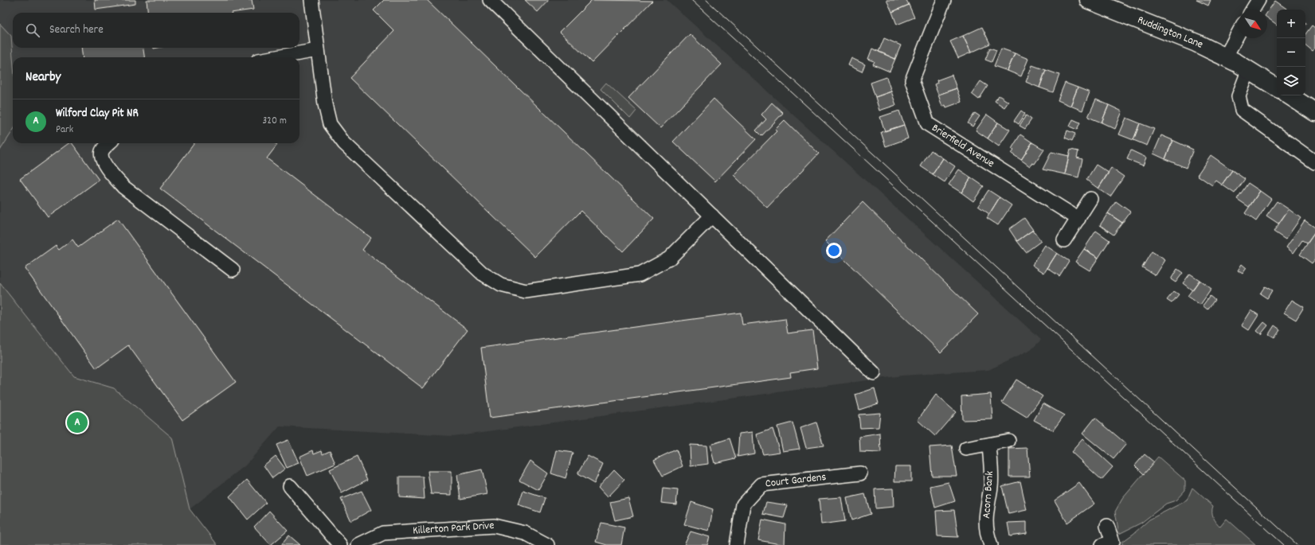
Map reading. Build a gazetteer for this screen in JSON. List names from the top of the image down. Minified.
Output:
{"streets":{"main road":["Ruddington Lane"],"street":["Brierfield Avenue","Court Gardens","Acorn Bank","Killerton Park Drive"]},"north":"bottom right","page":{"map_buttons":["+","−"],"search":"Search here","heading":"Nearby","list":[{"mark":"A","name":"Wilford Clay Pit NR","note":"Park","value":"320 m"}],"pins":"A"}}
